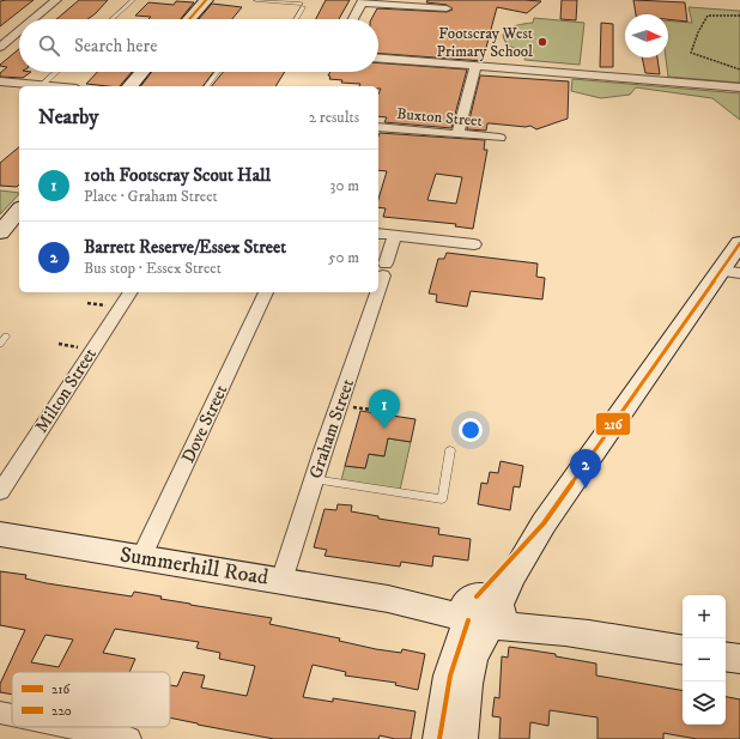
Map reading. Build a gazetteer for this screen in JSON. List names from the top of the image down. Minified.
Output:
{"streets":{"street":["Buxton Street","Milton Street","Dove Street","Graham Street","Summerhill Road"]},"crossings":[["Dove Street","Summerhill Road"],["Graham Street","Summerhill Road"]],"places":["Footscray West Primary School"],"lines":["transit line 220","transit line 216"],"legend":["216","220"],"north":"right","page":{"search":"Search here","heading":["Nearby","2 results"],"list":[{"mark":"1","name":"10th Footscray Scout Hall","note":"Place · Graham Street","value":"30 m"},{"mark":"2","name":"Barrett Reserve/Essex Street","note":"Bus stop · Essex Street","value":"50 m"}],"pins":["1","2"],"map_buttons":["+","−"]}}
